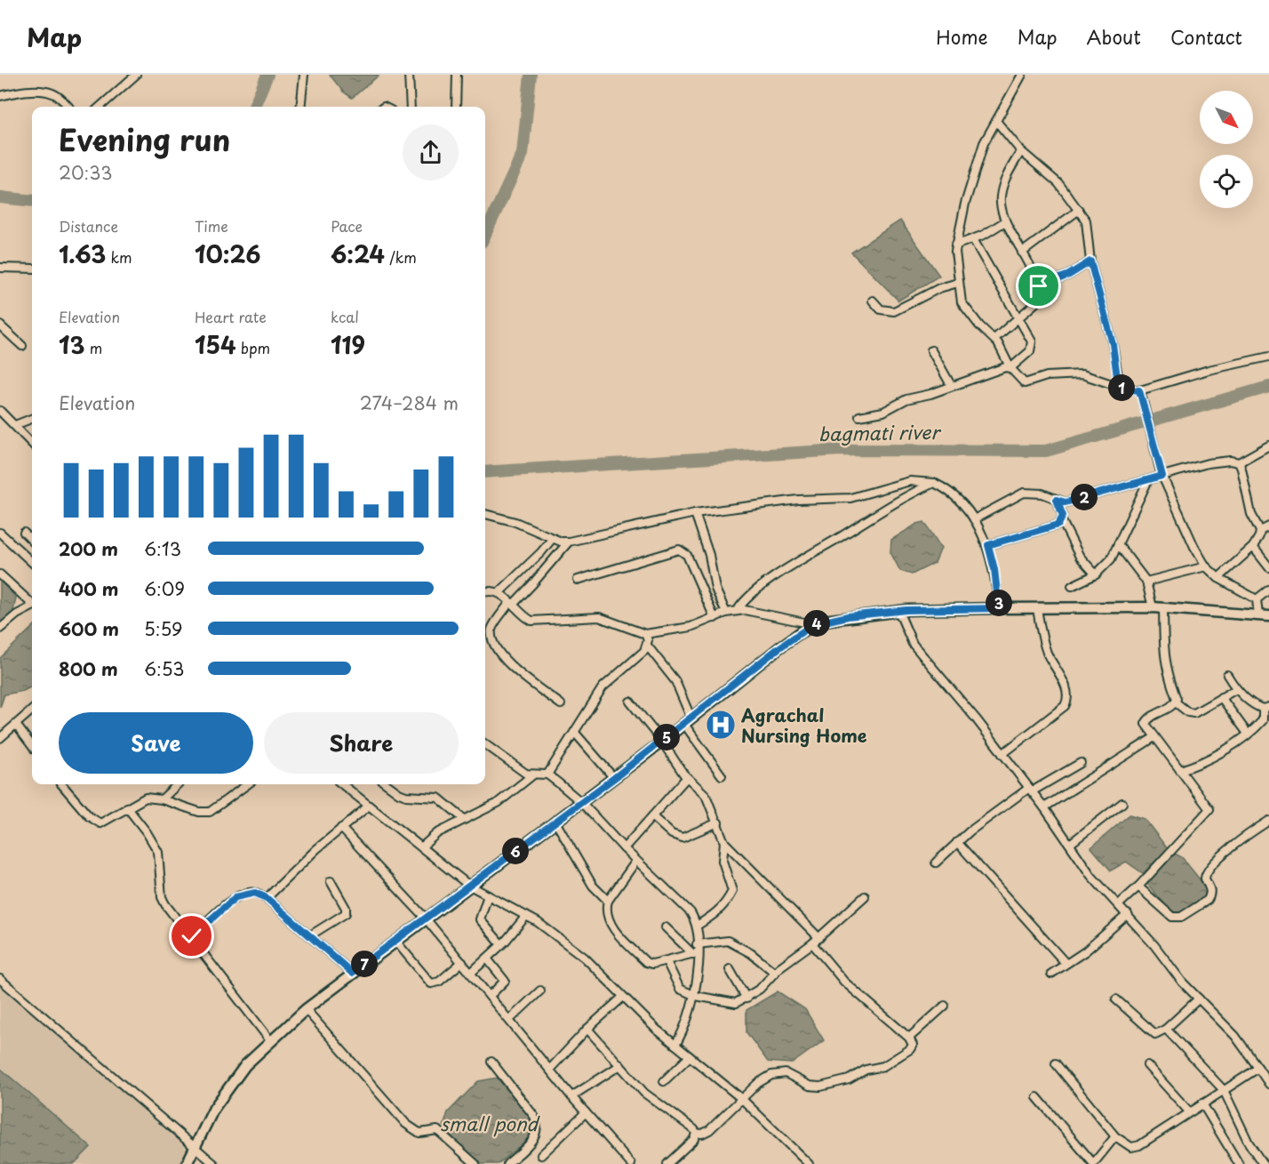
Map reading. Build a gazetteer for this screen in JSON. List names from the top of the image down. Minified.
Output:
{"water":["bagmati river","small pond"],"places":{"hospital":["Agrachal Nursing Home"]},"north":"bottom right","page":{"header":"Map","nav":["Home","Map","About","Contact"],"heading":["Evening run","20:33"],"stats":[["Distance","1.63 km"],["Time","10:26"],["Pace","6:24 /km"],["Elevation","13 m"],["Heart rate","154 bpm"],["kcal","119"]],"pins":["1","2","3","4","5","6","7"],"chart":["Elevation","274–284 m"],"list":[{"name":"200 m","note":"6:13"},{"name":"400 m","note":"6:09"},{"name":"600 m","note":"5:59"},{"name":"800 m","note":"6:53"}],"buttons":["Save","Share"]}}
